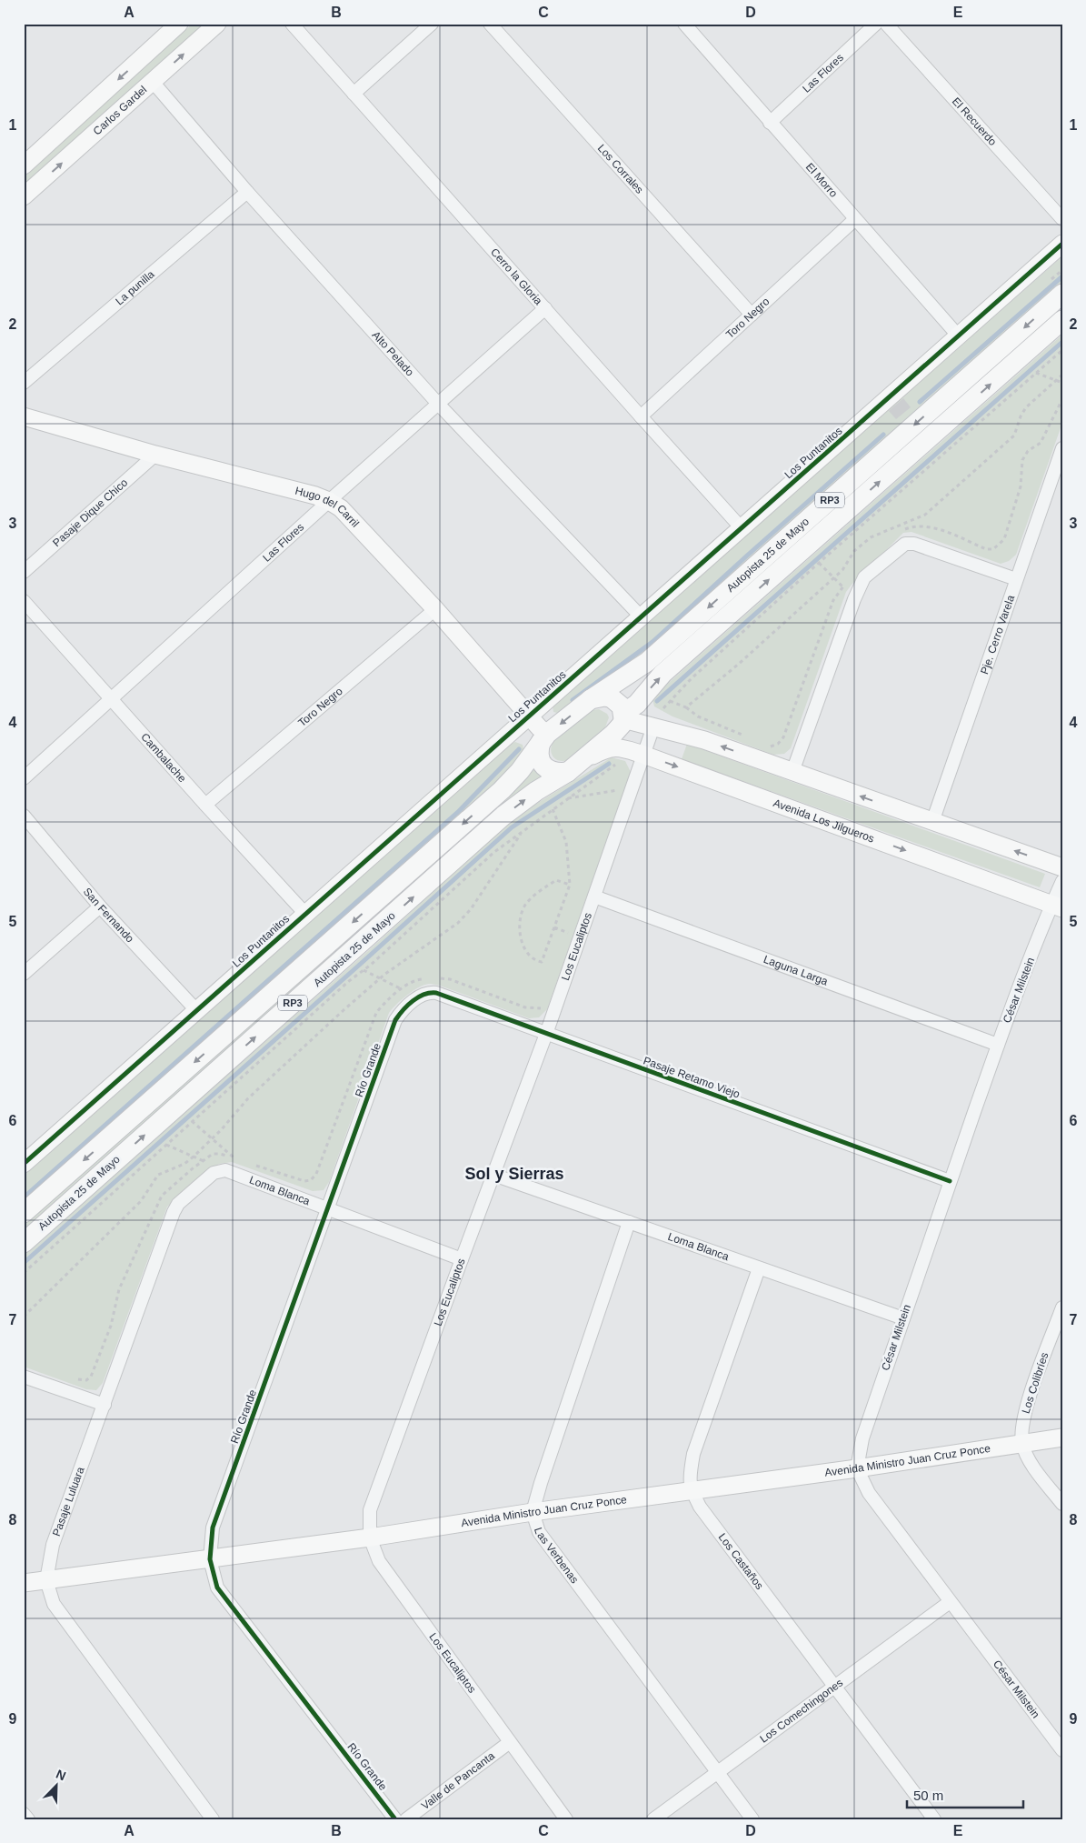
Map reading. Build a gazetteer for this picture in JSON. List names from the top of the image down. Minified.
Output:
{"streets":{"main road":["RP3","Autopista 25 de Mayo"],"street":["Las Flores","Carlos Gardel","El Recuerdo","Los Corrales","El Morro","Cerro la Gloria","La punilla","Toro Negro","Alto Pelado","Los Puntanitos","Hugo del Carril","Pasaje Dique Chico","Pje. Cerro Varela","Cambalache","Avenida Los Jilgueros","San Fernando","Los Eucaliptos","Laguna Larga","César Milstein","Río Grande","Pasaje Retamo Viejo","Loma Blanca","Los Colibríes","Avenida Ministro Juan Cruz Ponce","Pasaje Luluara","Las Verbenas","Los Castaños","Los Comechingones","Valle de Pancanta"]},"crossings":[["Las Flores","El Morro"],["Las Flores","Cerro la Gloria"],["Las Flores","Alto Pelado"],["Las Flores","Hugo del Carril"],["Las Flores","Cambalache"],["Carlos Gardel","Alto Pelado"],["Los Corrales","Toro Negro"],["El Morro","Toro Negro"],["El Morro","Los Puntanitos"],["Cerro la Gloria","Toro Negro"],["Cerro la Gloria","Los Puntanitos"],["La punilla","Alto Pelado"],["Toro Negro","Hugo del Carril"],["Toro Negro","Cambalache"],["Alto Pelado","Los Puntanitos"],["Los Puntanitos","Hugo del Carril"],["Los Puntanitos","Cambalache"],["Los Puntanitos","San Fernando"],["RP3","Hugo del Carril"],["RP3","Autopista 25 de Mayo"],["RP3","Avenida Los Jilgueros"],["Hugo del Carril","Pasaje Dique Chico"],["Hugo del Carril","Autopista 25 de Mayo"],["Avenida Los Jilgueros","Los Eucaliptos"],["Avenida Los Jilgueros","César Milstein"],["Los Eucaliptos","Laguna Larga"],["Los Eucaliptos","Pasaje Retamo Viejo"],["Los Eucaliptos","Loma Blanca"],["Los Eucaliptos","Avenida Ministro Juan Cruz Ponce"],["Los Eucaliptos","Valle de Pancanta"],["Laguna Larga","César Milstein"],["César Milstein","Pasaje Retamo Viejo"],["César Milstein","Loma Blanca"],["César Milstein","Avenida Ministro Juan Cruz Ponce"],["César Milstein","Los Comechingones"],["Río Grande","Pasaje Retamo Viejo"],["Río Grande","Loma Blanca"],["Río Grande","Avenida Ministro Juan Cruz Ponce"],["Loma Blanca","Pasaje Luluara"],["Loma Blanca","Las Verbenas"],["Loma Blanca","Los Castaños"],["Los Colibríes","Avenida Ministro Juan Cruz Ponce"],["Avenida Ministro Juan Cruz Ponce","Pasaje Luluara"],["Avenida Ministro Juan Cruz Ponce","Las Verbenas"],["Avenida Ministro Juan Cruz Ponce","Los Castaños"],["Las Verbenas","Los Comechingones"],["Los Castaños","Los Comechingones"]],"districts":["Sol y Sierras"],"scale_bar":"50 m","north":"top right","grid":{"columns":["A","B","C","D","E"],"rows":["1","2","3","4","5","6","7","8","9"]}}
